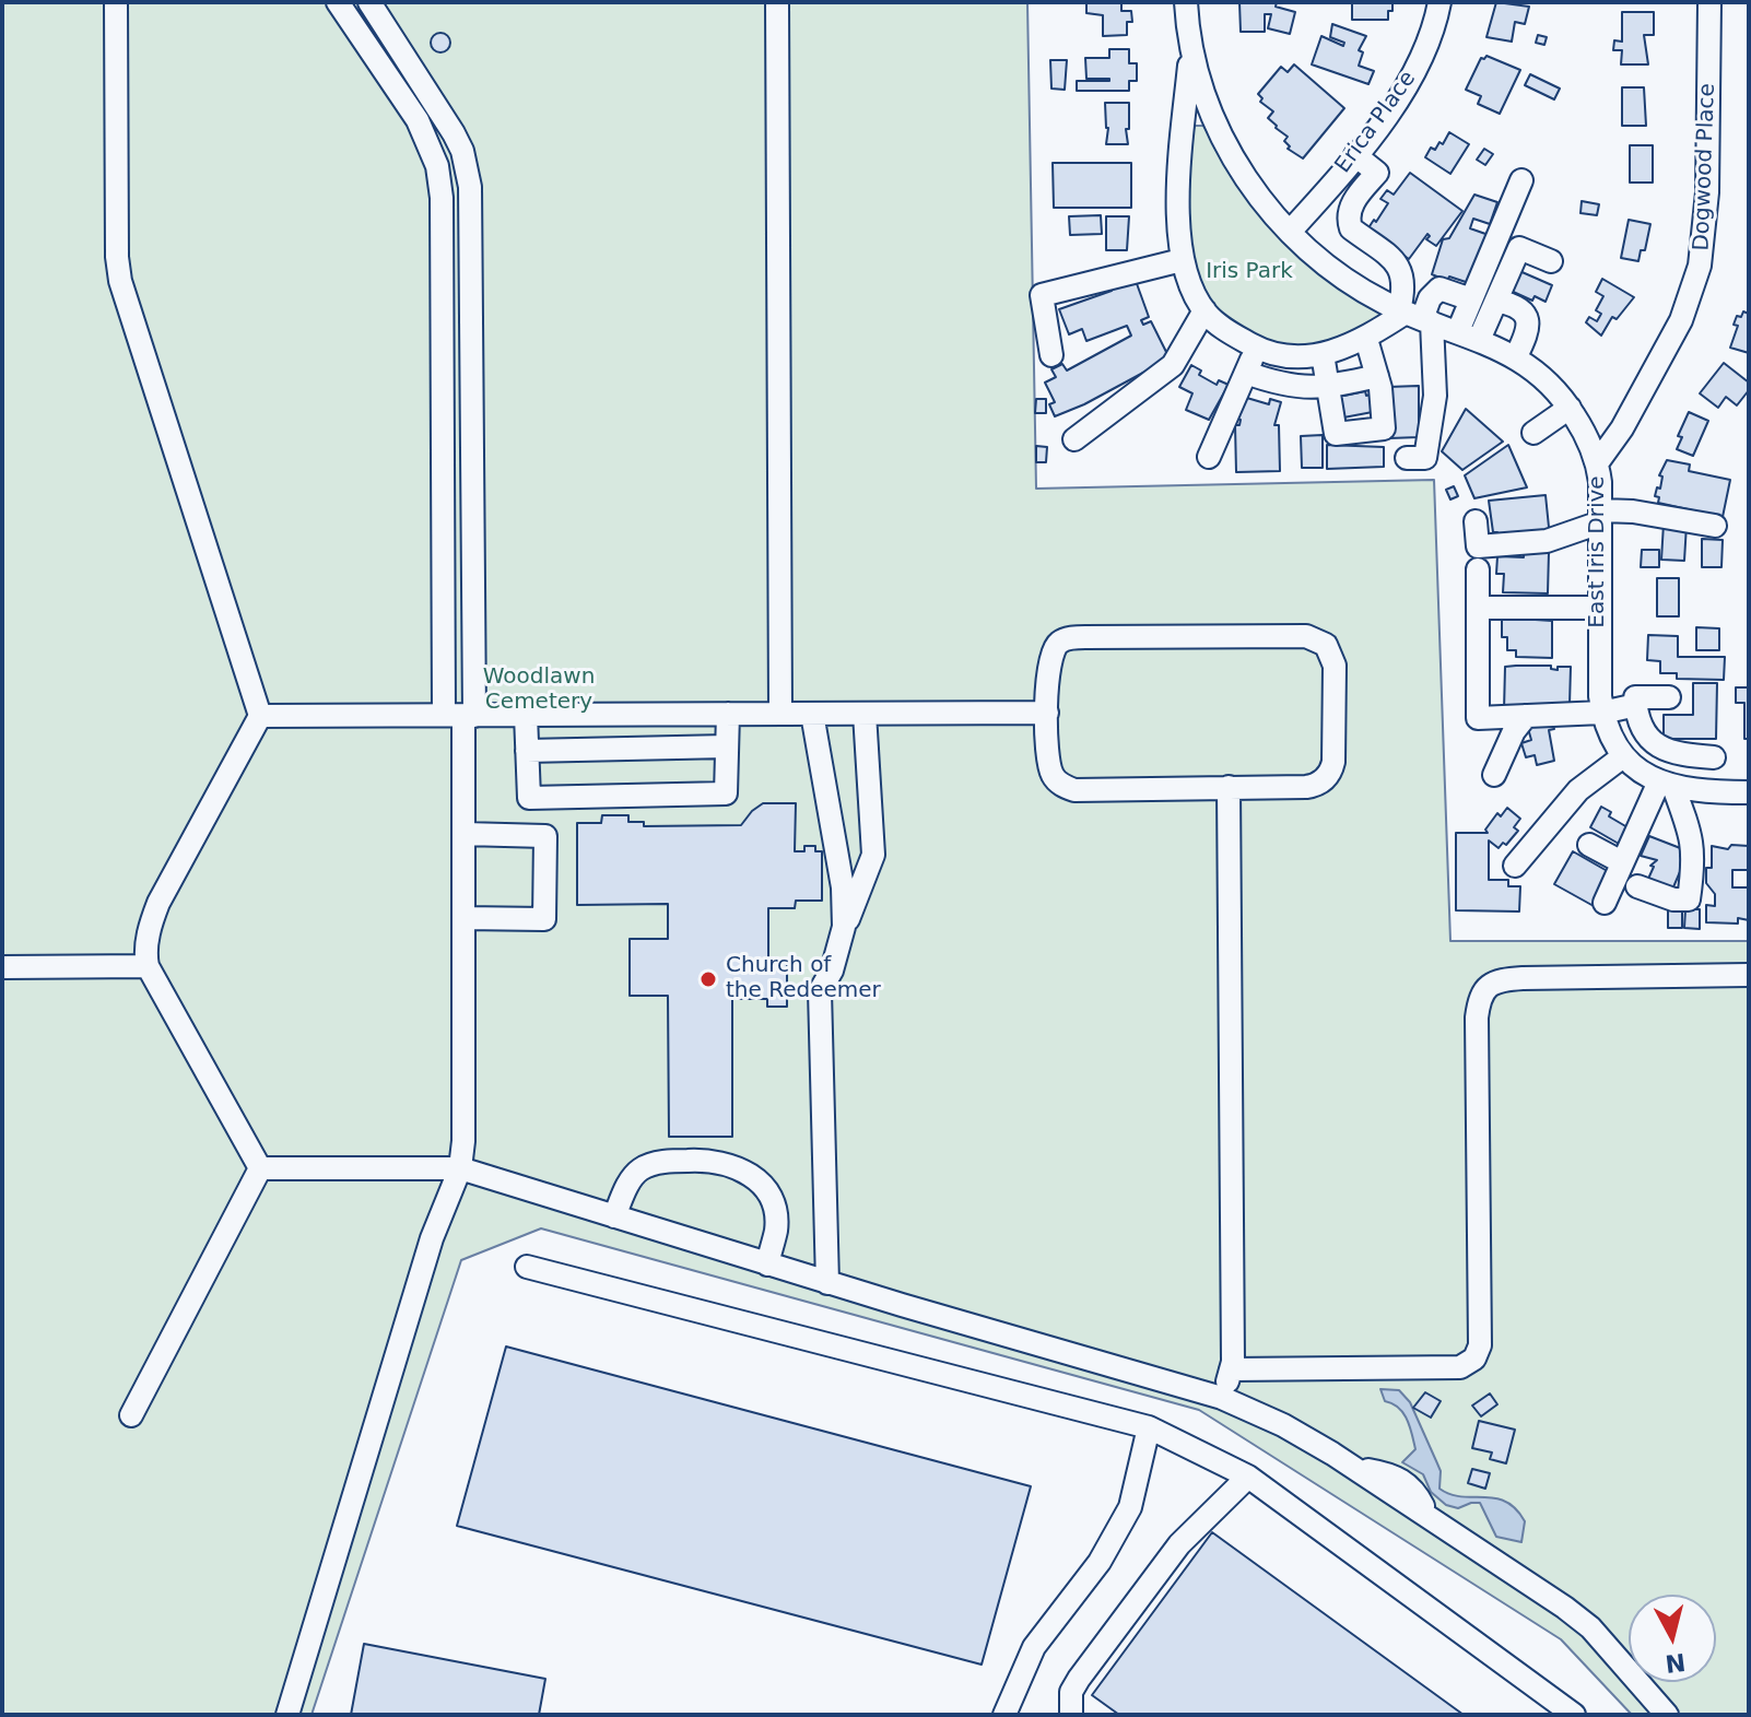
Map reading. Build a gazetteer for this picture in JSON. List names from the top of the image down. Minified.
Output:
{"streets":{"street":["Erica Place","Dogwood Place","East Iris Drive"]},"crossings":[["Erica Place","East Iris Drive"],["Dogwood Place","East Iris Drive"]],"parks":["Iris Park","Woodlawn Cemetery"],"places":["Church of the Redeemer"],"north":"bottom"}
